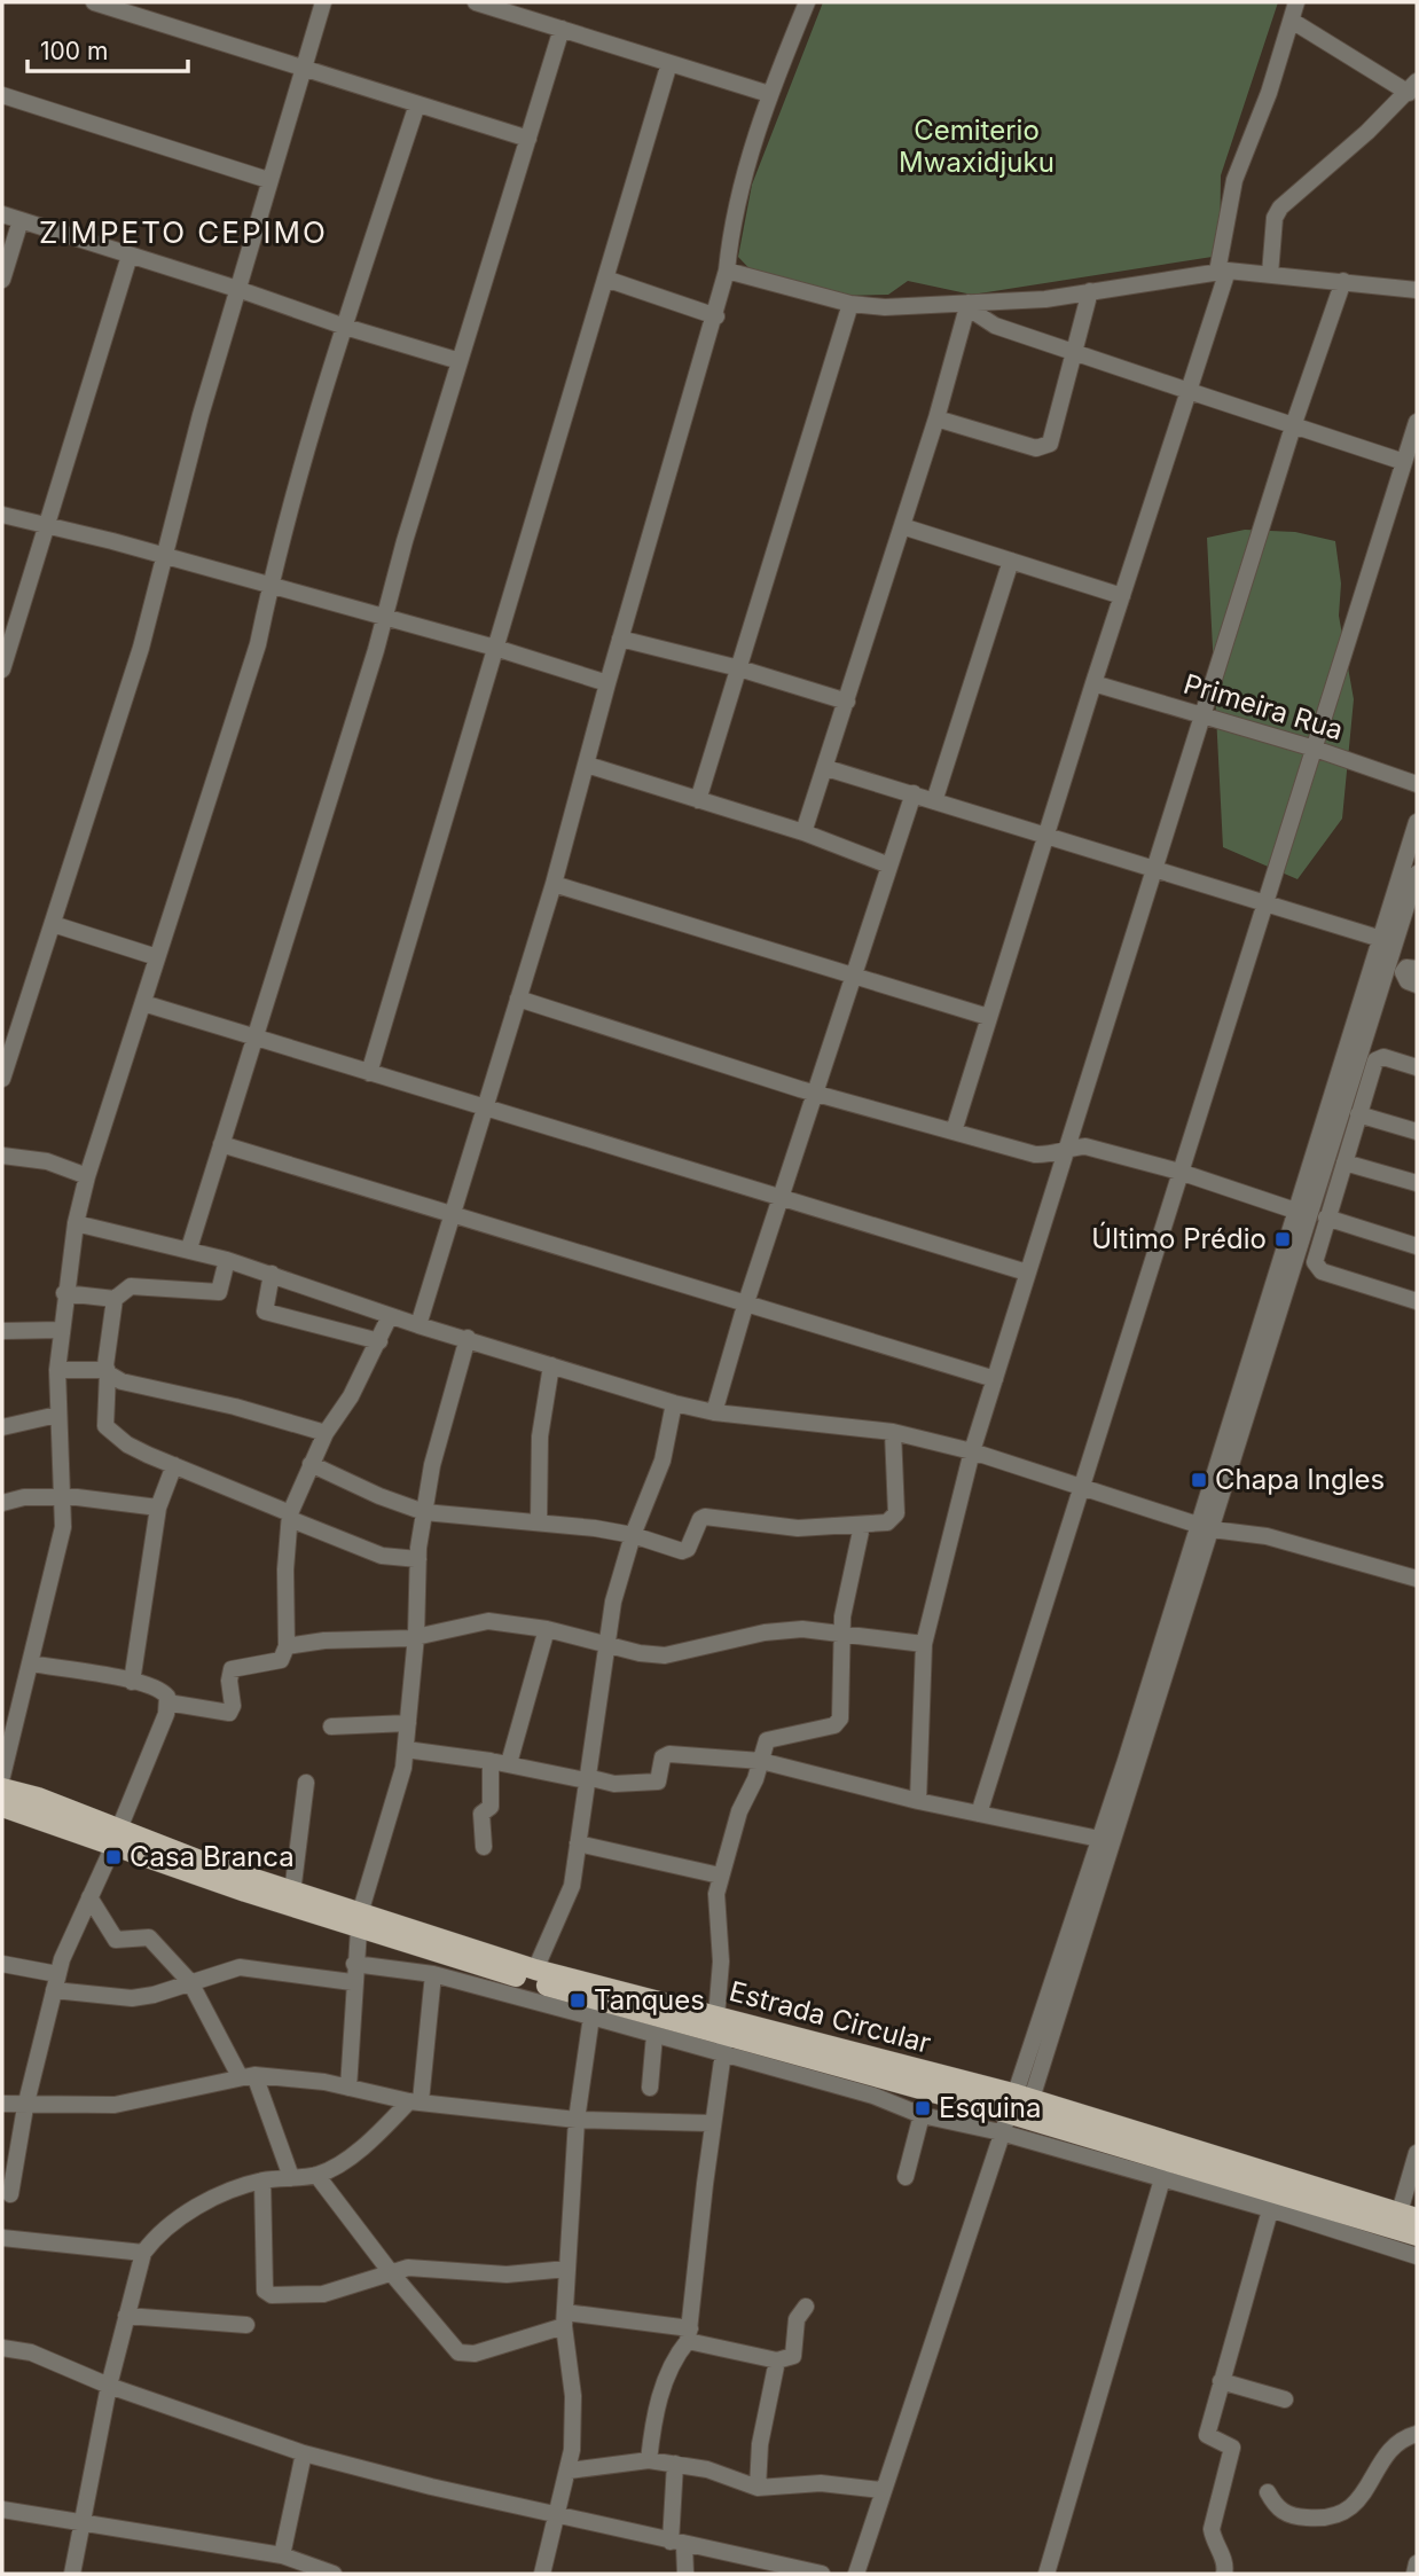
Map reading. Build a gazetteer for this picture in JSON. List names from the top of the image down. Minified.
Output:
{"streets":{"main road":["Estrada Circular"],"street":["Primeira Rua"]},"districts":["ZIMPETO CEPIMO"],"parks":["Cemiterio Mwaxidjuku"],"places":{"transit":["Último Prédio","Chapa Ingles","Casa Branca","Tanques","Esquina"]},"scale_bar":"100 m"}
